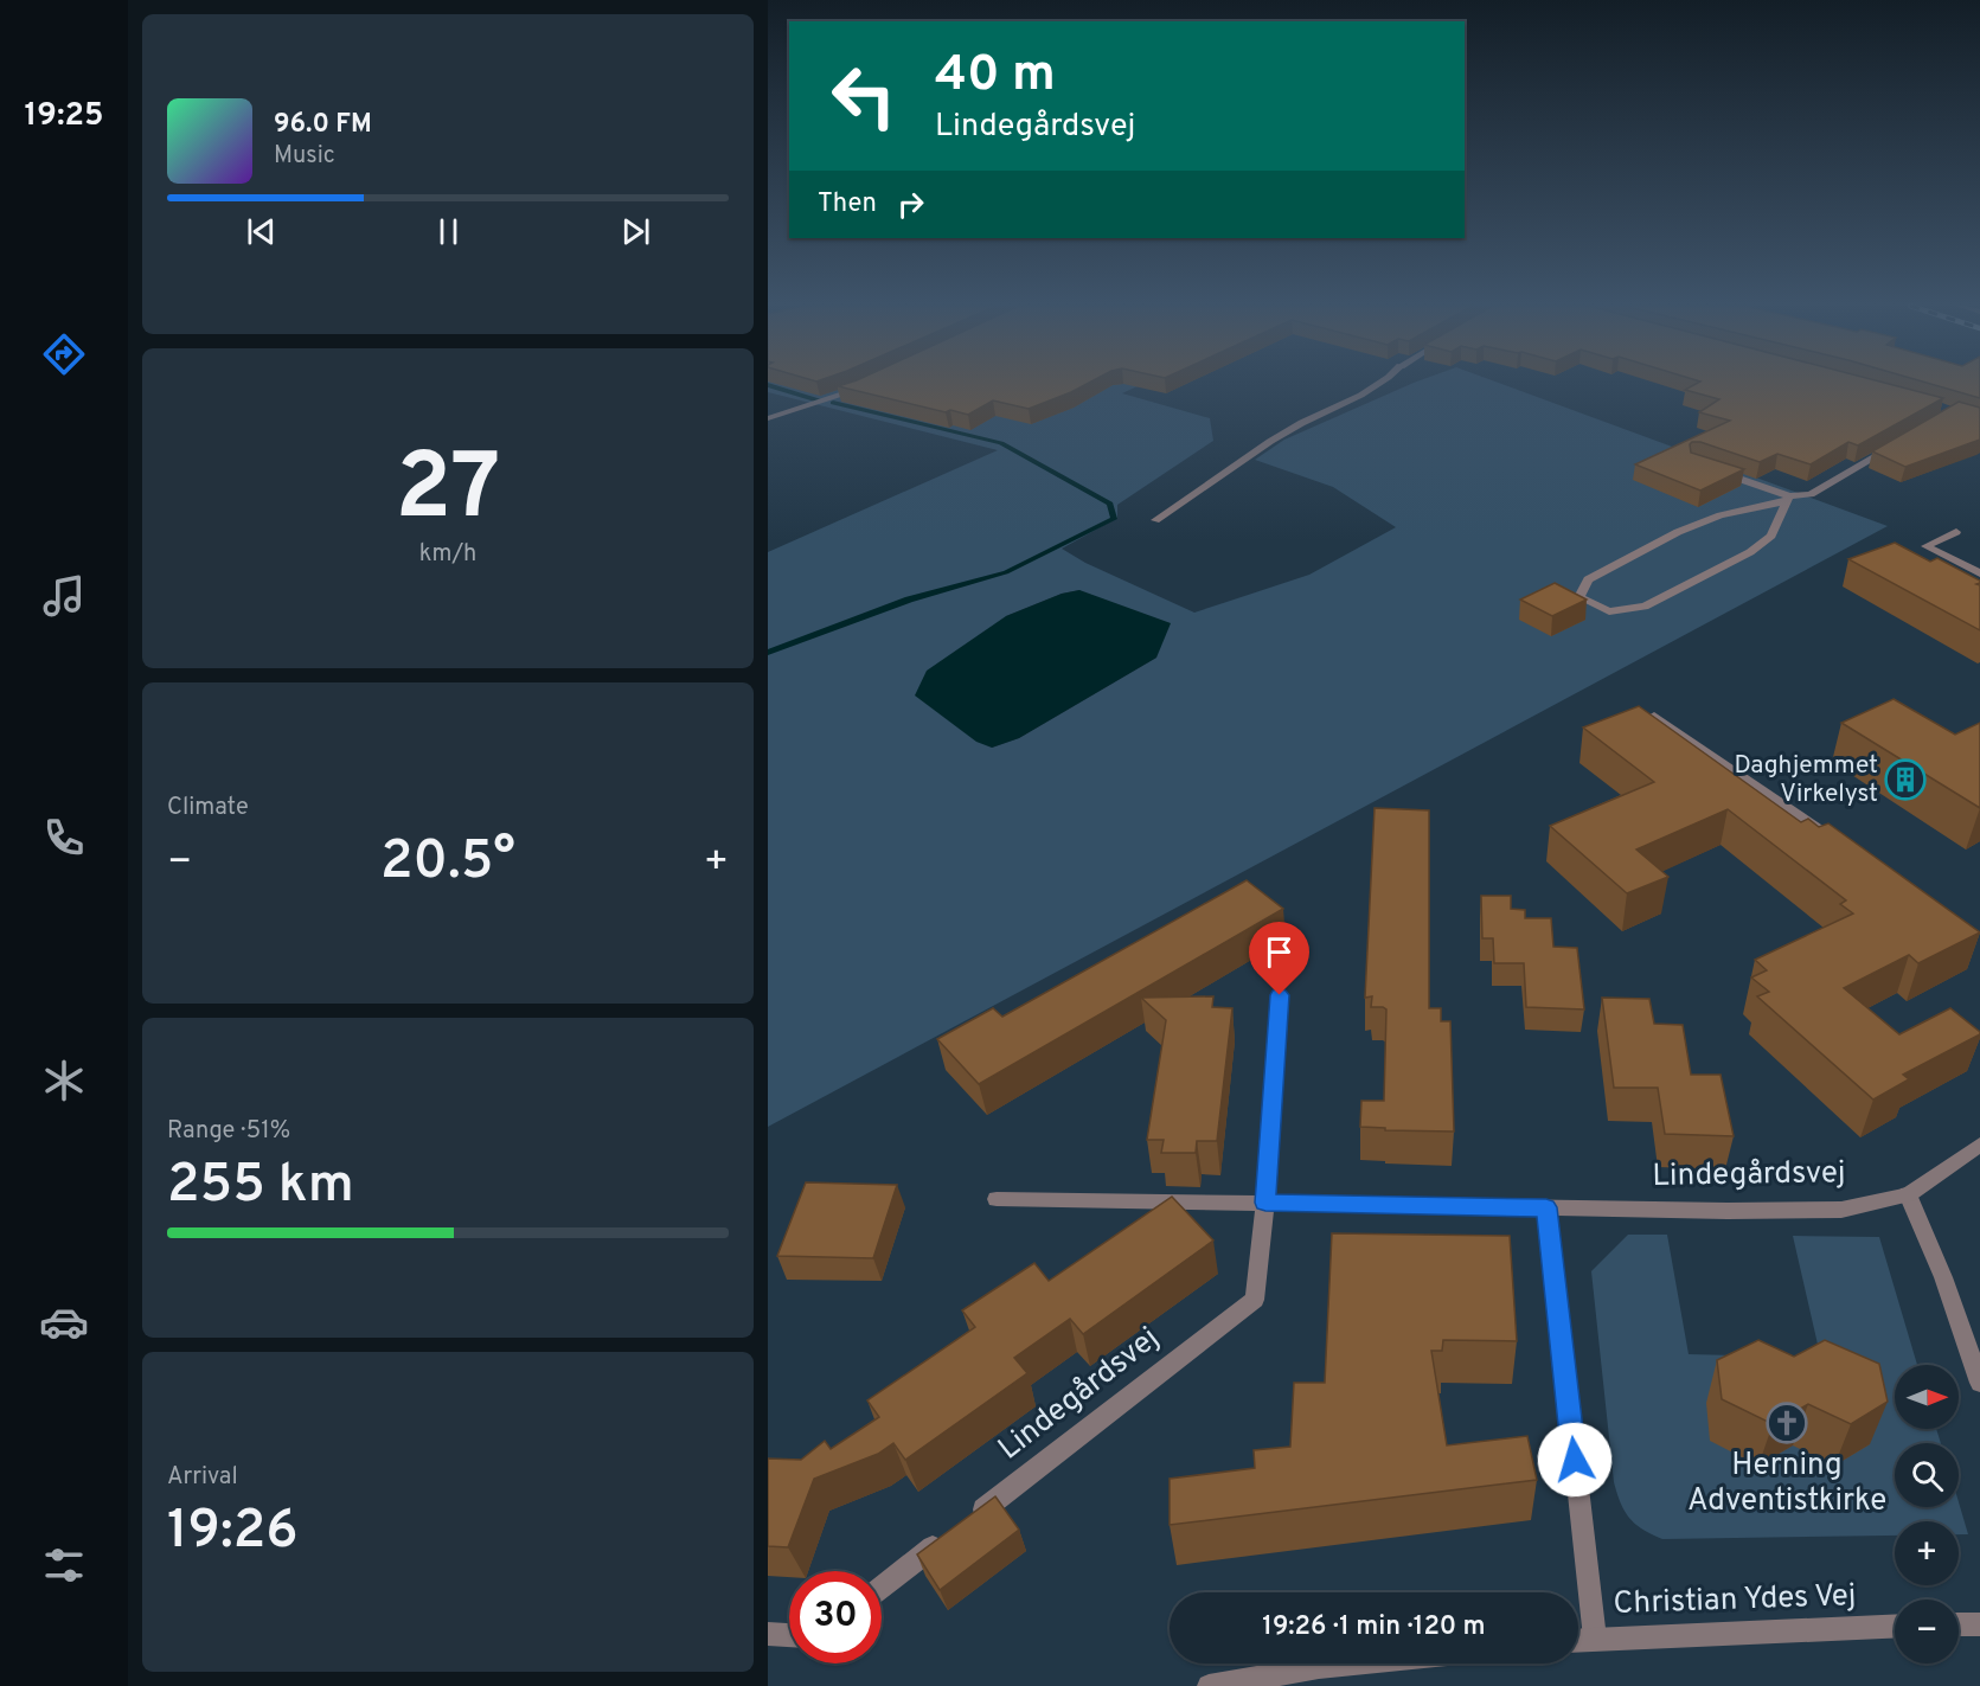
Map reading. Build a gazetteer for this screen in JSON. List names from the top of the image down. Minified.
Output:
{"streets":{"street":["Lindegårdsvej","Christian Ydes Vej"]},"places":{"building":["Daghjemmet Virkelyst"],"church":["Herning Adventistkirke"]},"north":"right","page":{"tabs":"19:25","turn":["40 m","Lindegårdsvej"],"song":["96.0 FM","Music"],"then":"Then","tile":[["27","km/h"],"Climate",["Range · 51%","255 km"],["Arrival","19:26"]],"heat":["−","20.5°","+"],"map_buttons":["+","−"],"limit":"30","trip":"19:26 · 1 min · 120 m"}}
